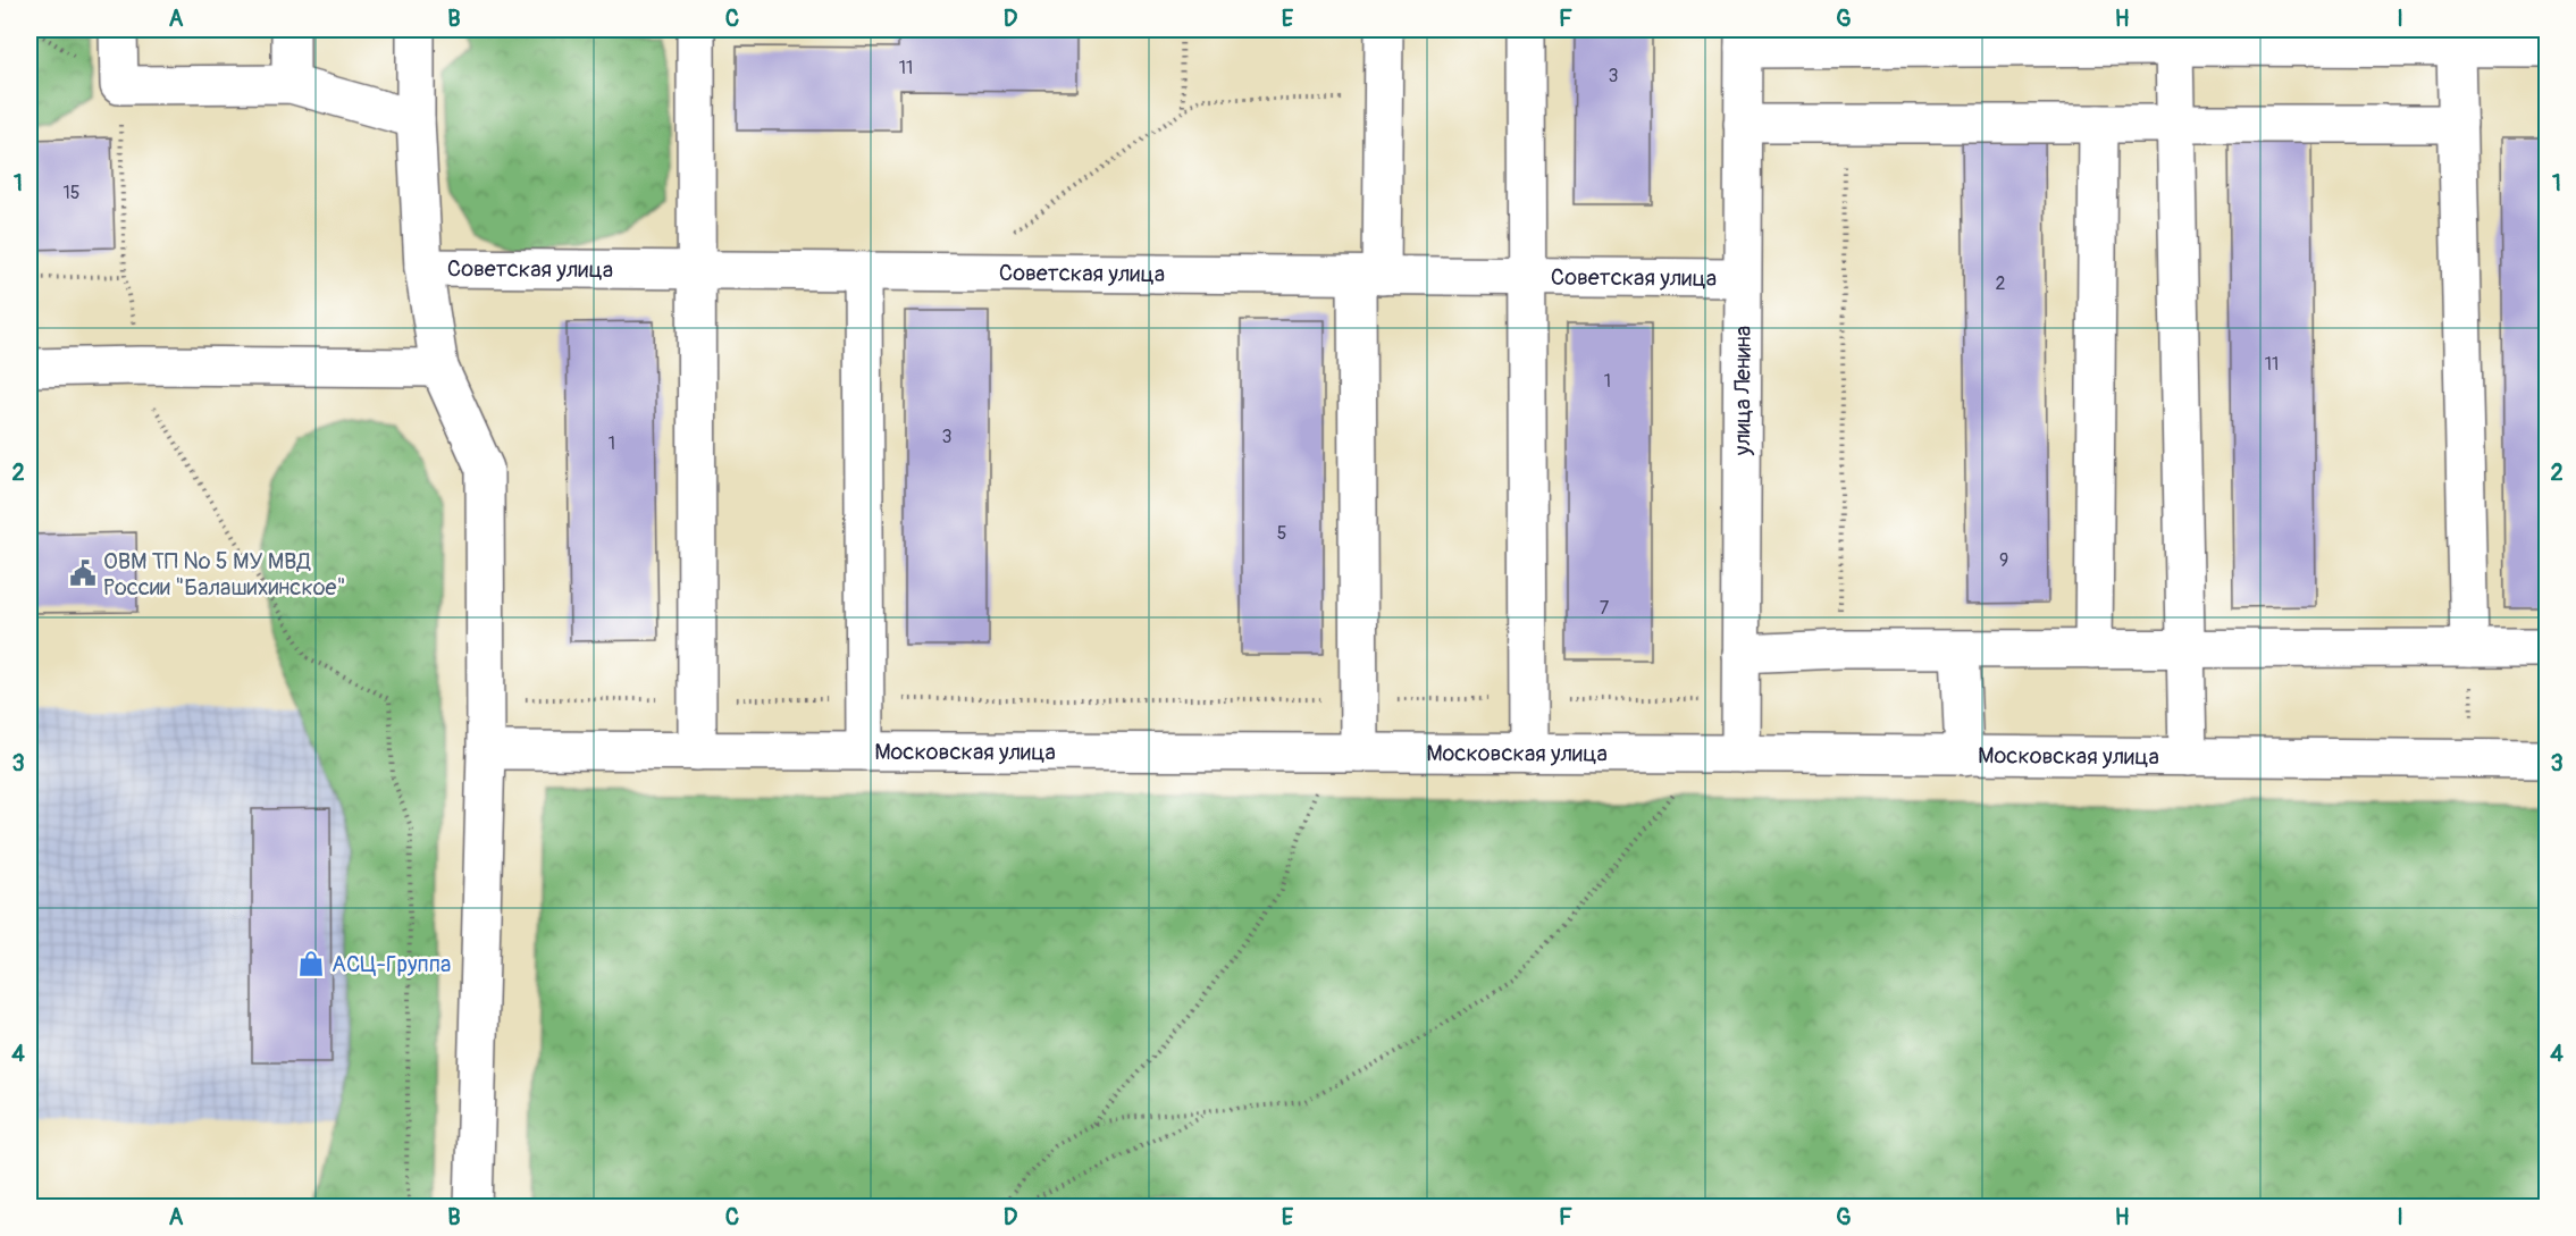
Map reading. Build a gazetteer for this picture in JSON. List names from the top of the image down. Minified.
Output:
{"streets":{"street":["Советская улица","улица Ленина","Московская улица"]},"crossings":[["Советская улица","улица Ленина"],["улица Ленина","Московская улица"]],"places":{"public building":["ОВМ ТП № 5 МУ МВД России \"Балашихинское\""],"shop":["АСЦ-Группа"]},"house_numbers":["11","3","15","2","11","1","3","1","5","9","7"],"grid":{"columns":["A","B","C","D","E","F","G","H","I"],"rows":["1","2","3","4"]}}
